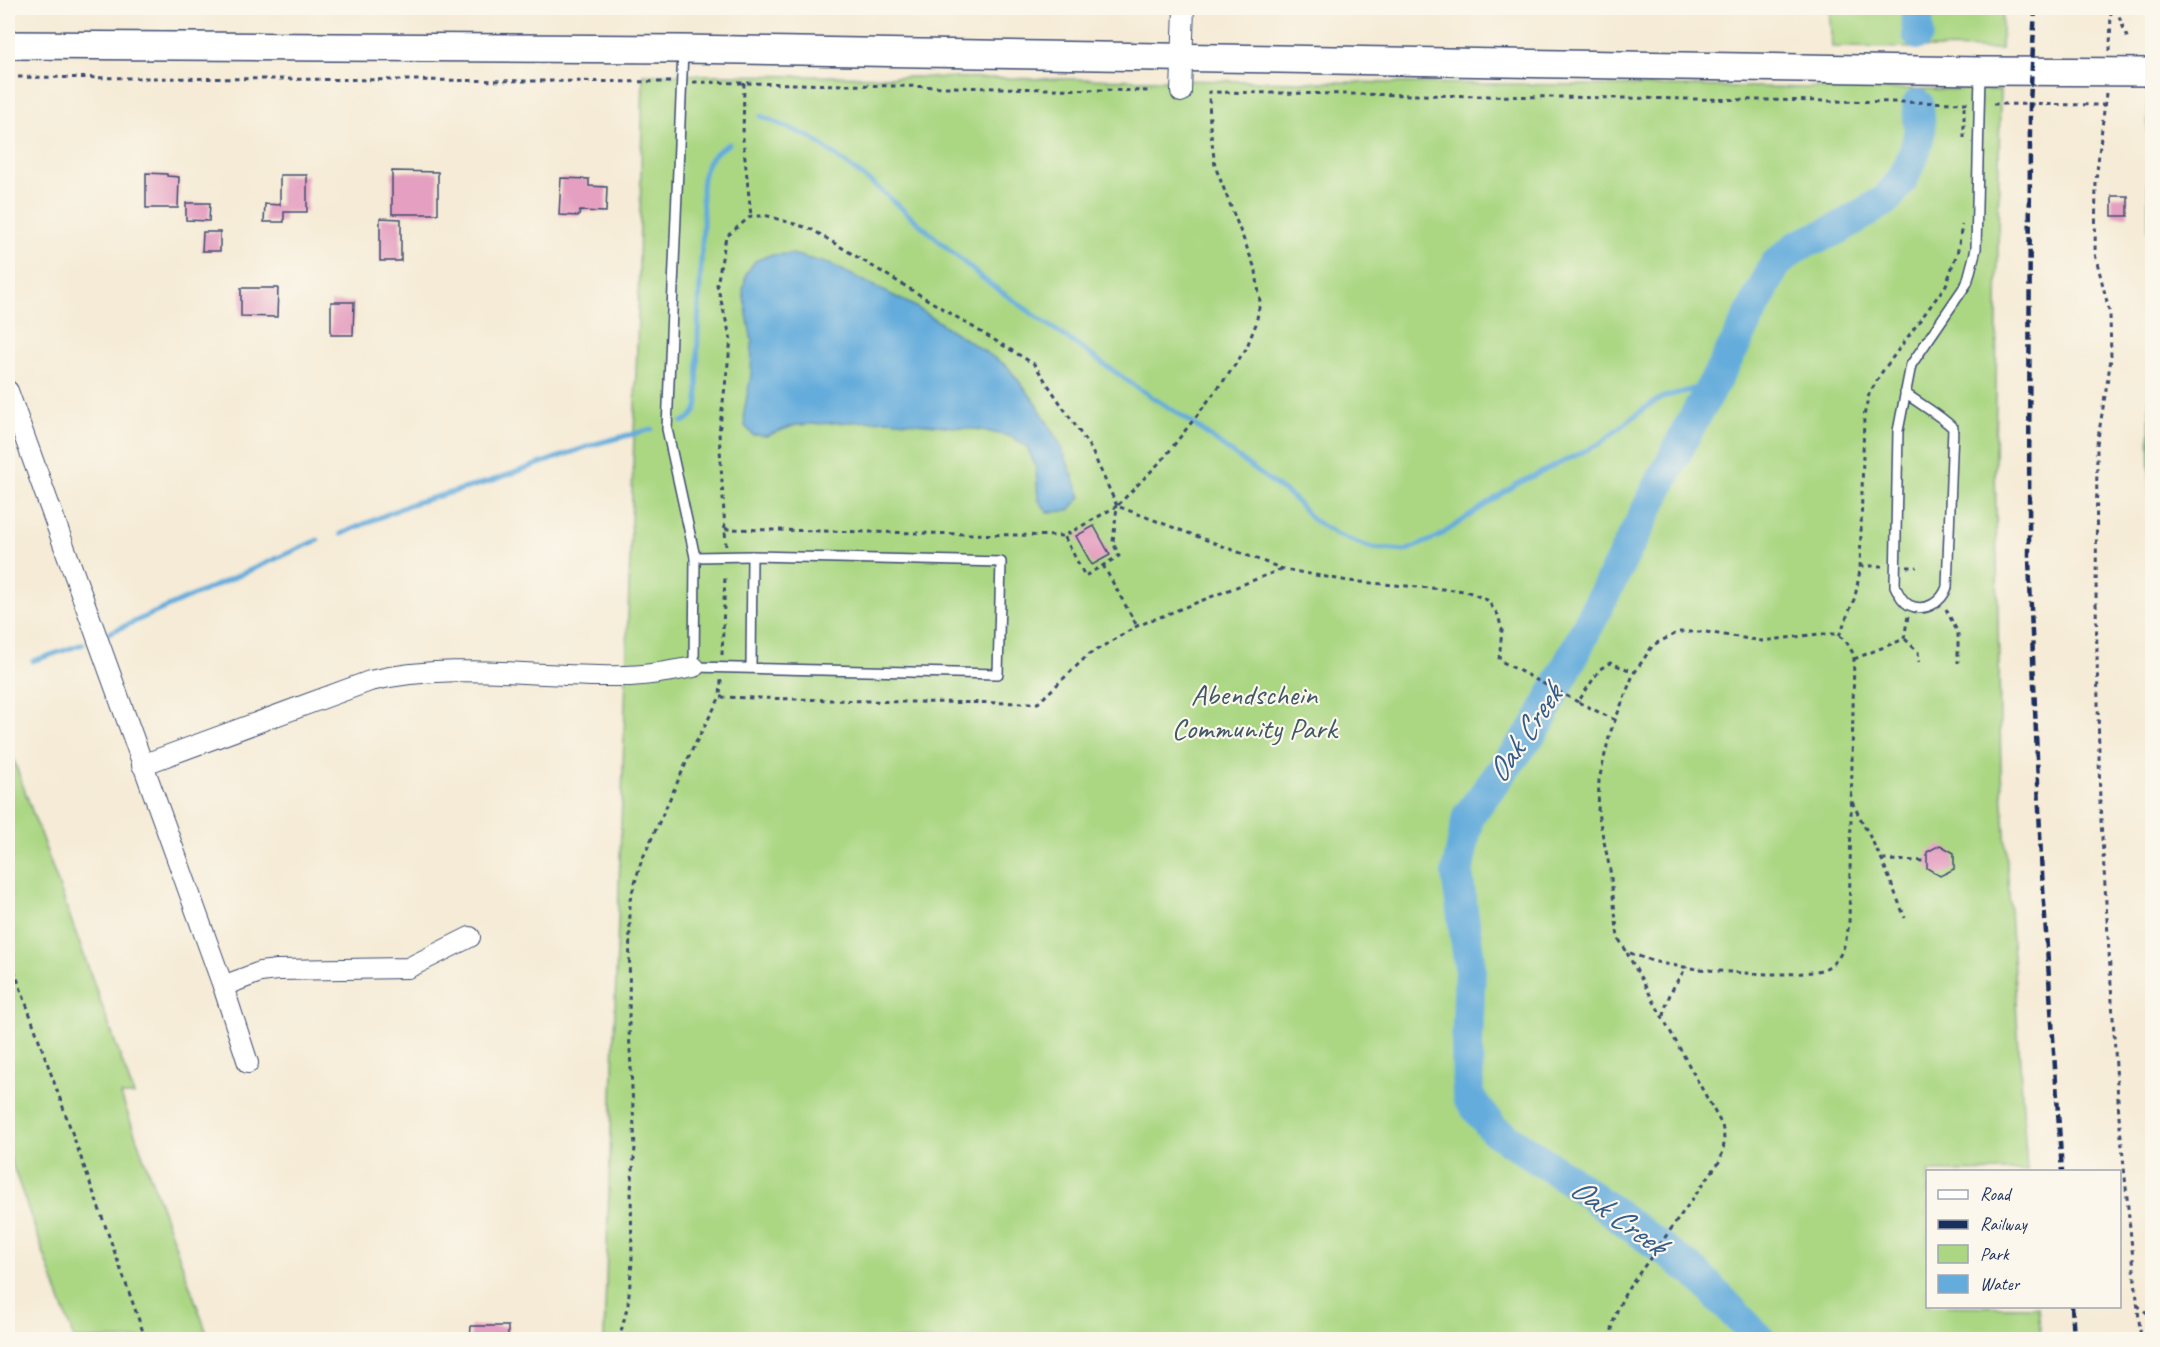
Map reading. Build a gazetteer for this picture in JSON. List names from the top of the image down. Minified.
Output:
{"water":["Oak Creek"],"parks":["Abendschein Community Park"],"legend":["Road","Railway","Park","Water"]}
